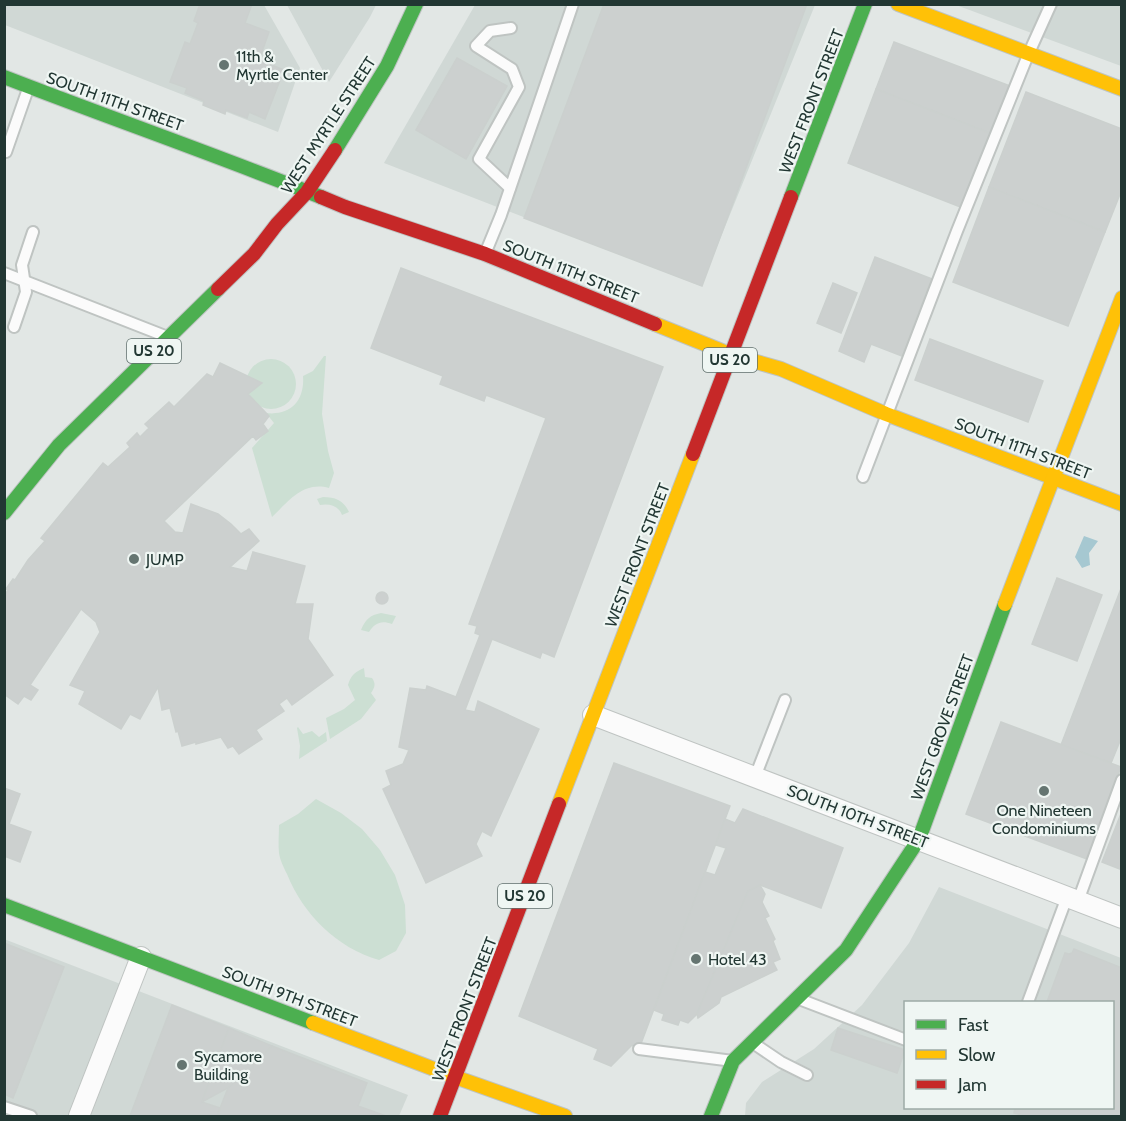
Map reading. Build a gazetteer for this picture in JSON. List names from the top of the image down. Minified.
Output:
{"streets":{"main road":["SOUTH 11TH STREET","WEST FRONT STREET","WEST MYRTLE STREET","US 20","WEST GROVE STREET","SOUTH 9TH STREET"],"street":["SOUTH 10TH STREET"]},"crossings":[["SOUTH 11TH STREET","WEST FRONT STREET"],["SOUTH 11TH STREET","WEST MYRTLE STREET"],["SOUTH 11TH STREET","WEST GROVE STREET"],["WEST FRONT STREET","SOUTH 10TH STREET"],["WEST FRONT STREET","SOUTH 9TH STREET"],["WEST GROVE STREET","SOUTH 10TH STREET"]],"places":["11th & Myrtle Center","JUMP","One Nineteen Condominiums","Hotel 43","Sycamore Building"],"legend":["Fast","Slow","Jam"]}
